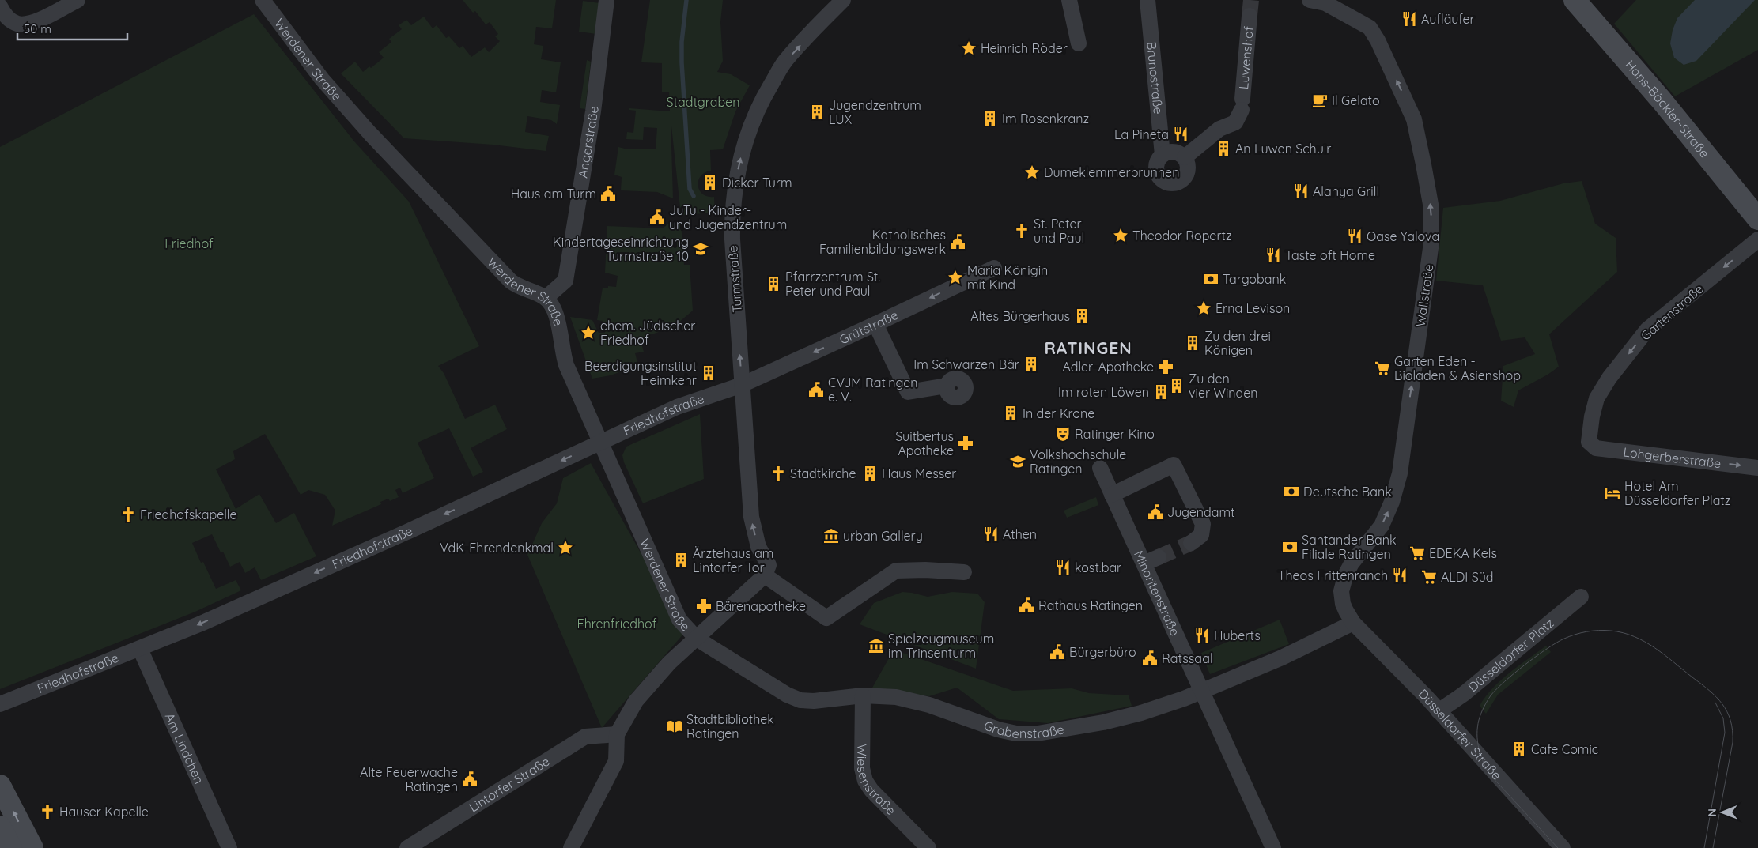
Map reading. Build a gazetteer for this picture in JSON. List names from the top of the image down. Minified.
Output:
{"streets":{"street":["Luwenshof","Werdener Straße","Brunostraße","Hans-Böckler-Straße","Angerstraße","Turmstraße","Wallstraße","Gartenstraße","Grütstraße","Friedhofstraße","Lohgerberstraße","Minoritenstraße","Düsseldorfer Platz","Grabenstraße","Düsseldorfer Straße","Am Lindchen","Wiesenstraße","Lintorfer Straße"]},"crossings":[["Luwenshof","Brunostraße"],["Werdener Straße","Angerstraße"],["Werdener Straße","Friedhofstraße"],["Werdener Straße","Grabenstraße"],["Turmstraße","Grütstraße"],["Turmstraße","Friedhofstraße"],["Wallstraße","Grabenstraße"],["Wallstraße","Düsseldorfer Straße"],["Gartenstraße","Lohgerberstraße"],["Grütstraße","Friedhofstraße"],["Friedhofstraße","Am Lindchen"],["Minoritenstraße","Grabenstraße"],["Düsseldorfer Platz","Düsseldorfer Straße"],["Grabenstraße","Düsseldorfer Straße"],["Grabenstraße","Wiesenstraße"]],"one_way":["Turmstraße","Wallstraße","Gartenstraße","Grütstraße","Friedhofstraße","Lohgerberstraße"],"districts":["RATINGEN"],"parks":["Stadtgraben","Friedhof","Ehrenfriedhof"],"places":{"restaurant":["Aufläufer","La Pineta","Alanya Grill","Oase Yalova","Taste oft Home","Athen","kost.bar","Theos Frittenranch","Huberts"],"place":["Heinrich Röder","Dumeklemmerbrunnen","Theodor Ropertz","Maria Königin mit Kind","Erna Levison","ehem. Jüdischer Friedhof","VdK-Ehrendenkmal"],"cafe":["Il Gelato"],"building":["Jugendzentrum LUX","Im Rosenkranz","An Luwen Schuir","Dicker Turm","Pfarrzentrum St. Peter und Paul","Altes Bürgerhaus","Zu den drei Königen","Im Schwarzen Bär","Beerdigungsinstitut Heimkehr","Zu den vier Winden","Im roten Löwen","In der Krone","Haus Messer","Ärztehaus am Lintorfer Tor","Cafe Comic"],"public building":["Haus am Turm","JuTu - Kinder- und Jugendzentrum","Katholisches Familienbildungswerk","CVJM Ratingen e. V.","Jugendamt","Rathaus Ratingen","Bürgerbüro","Ratssaal","Alte Feuerwache Ratingen"],"church":["St. Peter und Paul","Stadtkirche","Friedhofskapelle","Hauser Kapelle"],"school or university":["Kindertageseinrichtung Turmstraße 10","Volkshochschule Ratingen"],"bank":["Targobank","Deutsche Bank","Santander Bank Filiale Ratingen"],"pharmacy":["Adler-Apotheke","Suitbertus Apotheke","Bärenapotheke"],"supermarket":["Garten Eden - Bioladen & Asienshop","EDEKA Kels","ALDI Süd"],"theatre":["Ratinger Kino"],"hotel":["Hotel Am Düsseldorfer Platz"],"museum":["urban Gallery","Spielzeugmuseum im Trinsenturm"],"library":["Stadtbibliothek Ratingen"]},"scale_bar":"50 m","north":"left"}
